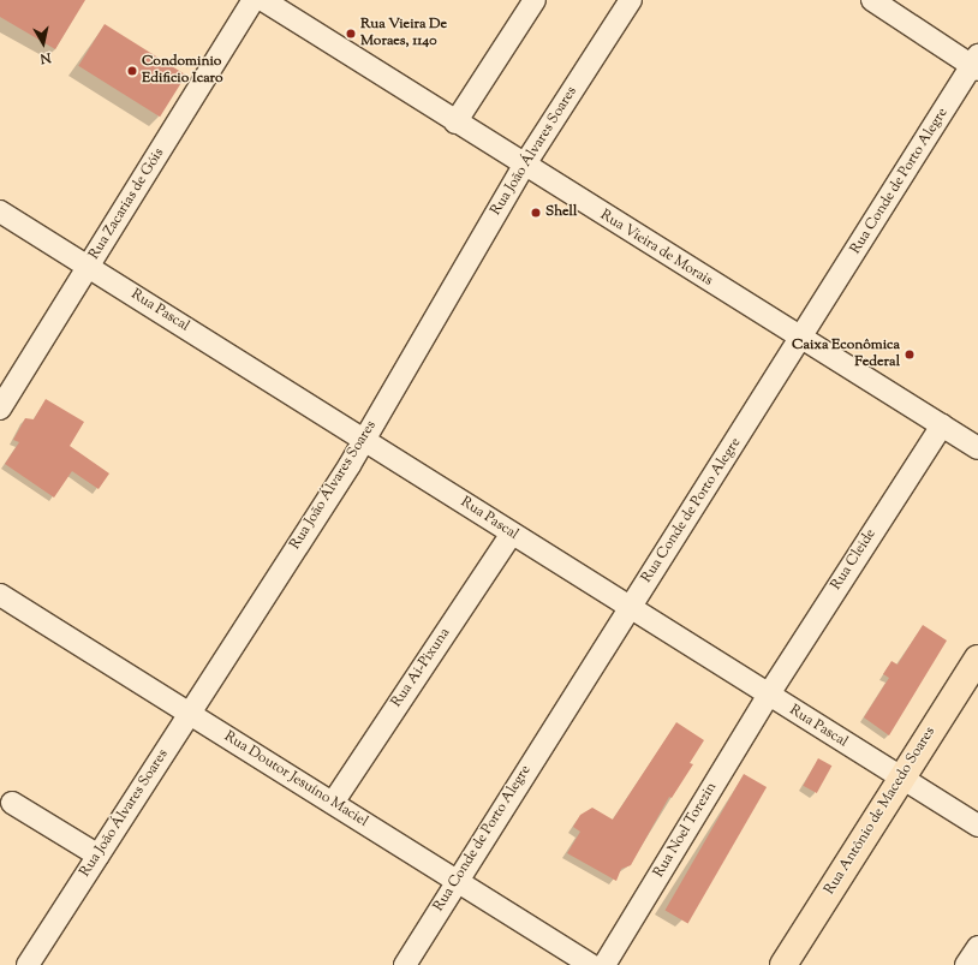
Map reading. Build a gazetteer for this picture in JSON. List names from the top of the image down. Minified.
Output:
{"streets":{"main road":["Rua Antônio de Macedo Soares"],"street":["Rua João Álvares Soares","Rua Conde de Porto Alegre","Rua Zacarias de Góis","Rua Vieira de Morais","Rua Pascal","Rua Cleide","Rua Ai-Pixuna","Rua Doutor Jesuíno Maciel","Rua Noel Torezin"]},"crossings":[["Rua João Álvares Soares","Rua Vieira de Morais"],["Rua João Álvares Soares","Rua Pascal"],["Rua João Álvares Soares","Rua Doutor Jesuíno Maciel"],["Rua Conde de Porto Alegre","Rua Vieira de Morais"],["Rua Conde de Porto Alegre","Rua Pascal"],["Rua Conde de Porto Alegre","Rua Doutor Jesuíno Maciel"],["Rua Zacarias de Góis","Rua Pascal"],["Rua Vieira de Morais","Rua Cleide"],["Rua Pascal","Rua Cleide"],["Rua Pascal","Rua Ai-Pixuna"],["Rua Pascal","Rua Antônio de Macedo Soares"],["Rua Pascal","Rua Noel Torezin"],["Rua Cleide","Rua Noel Torezin"],["Rua Ai-Pixuna","Rua Doutor Jesuíno Maciel"]],"places":["Rua Vieira De Moraes, 1140","Condominio Edificio Icaro","Shell","Caixa Econômica Federal"],"north":"bottom"}
